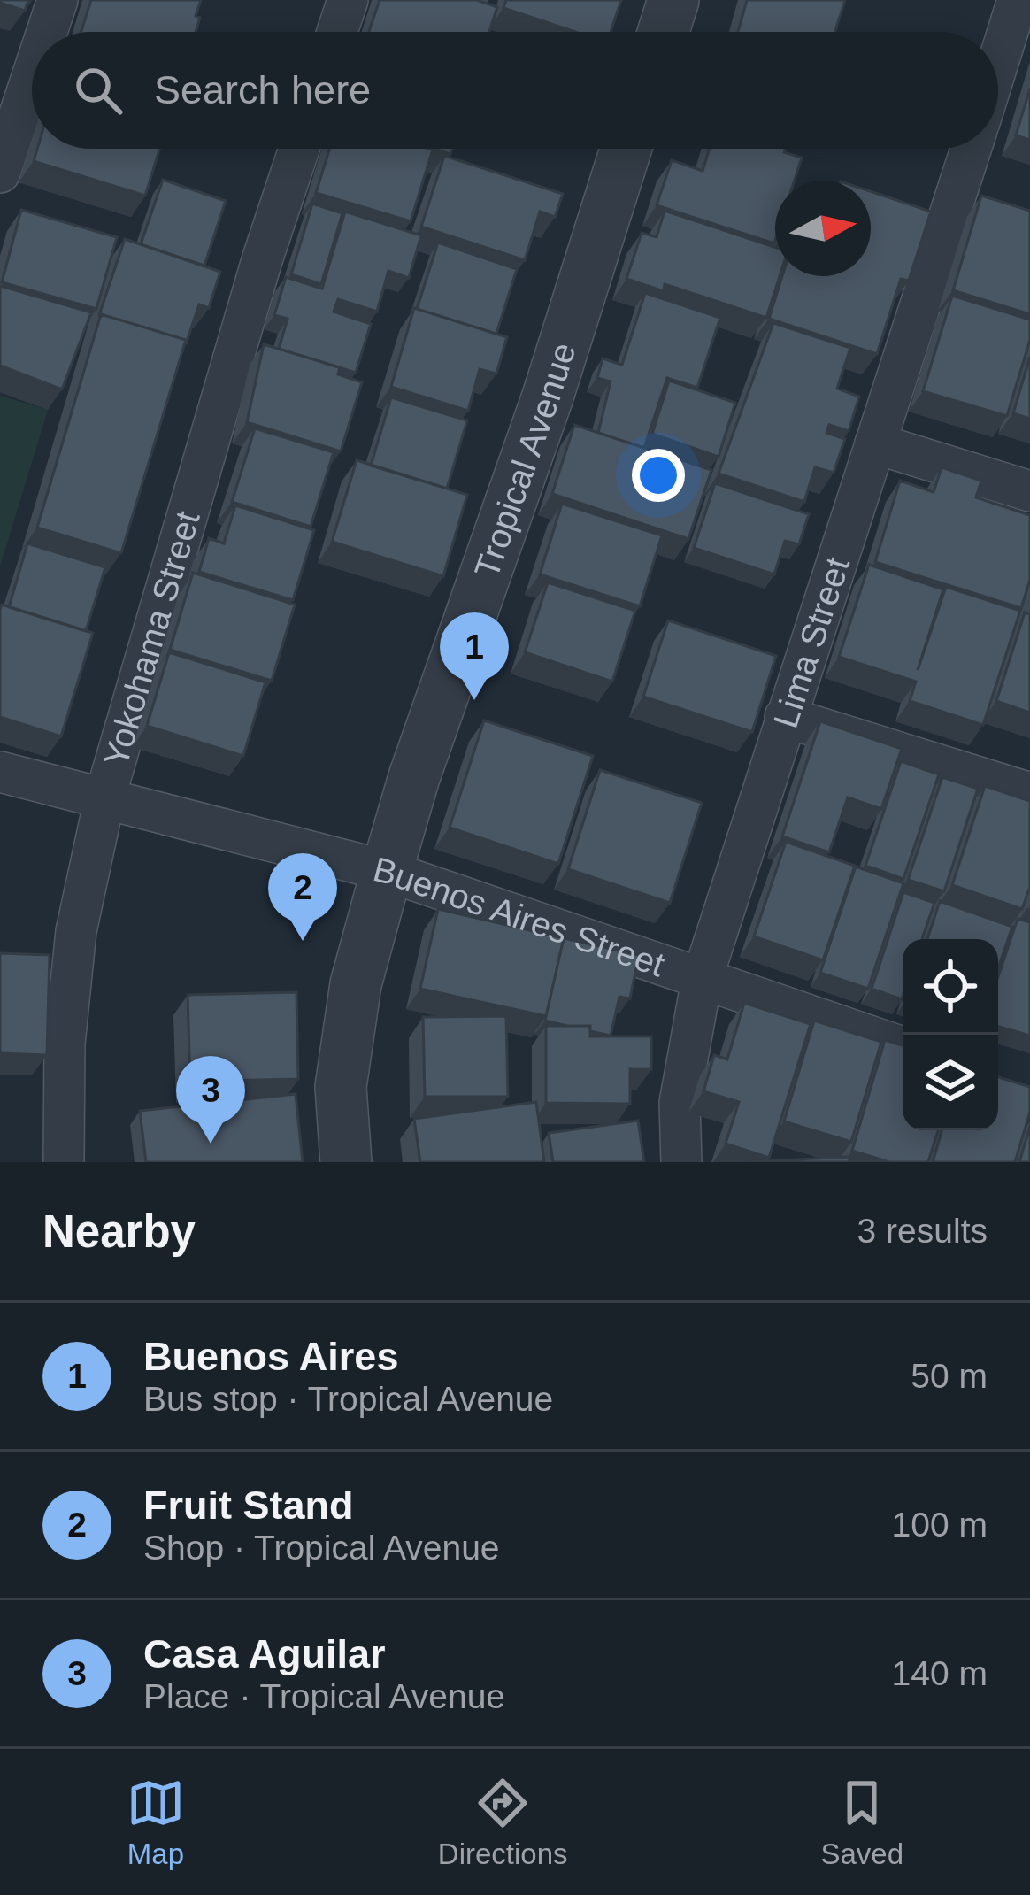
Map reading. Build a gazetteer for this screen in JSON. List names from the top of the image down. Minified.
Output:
{"streets":{"street":["Tropical Avenue","Yokohama Street","Lima Street","Buenos Aires Street"]},"crossings":[["Tropical Avenue","Buenos Aires Street"],["Yokohama Street","Buenos Aires Street"],["Lima Street","Buenos Aires Street"]],"north":"right","page":{"search":"Search here","pins":["1","2","3"],"heading":["Nearby","3 results"],"list":[{"mark":"1","name":"Buenos Aires","note":"Bus stop · Tropical Avenue","value":"50 m"},{"mark":"2","name":"Fruit Stand","note":"Shop · Tropical Avenue","value":"100 m"},{"mark":"3","name":"Casa Aguilar","note":"Place · Tropical Avenue","value":"140 m"}],"nav":["Map","Directions","Saved"]}}
